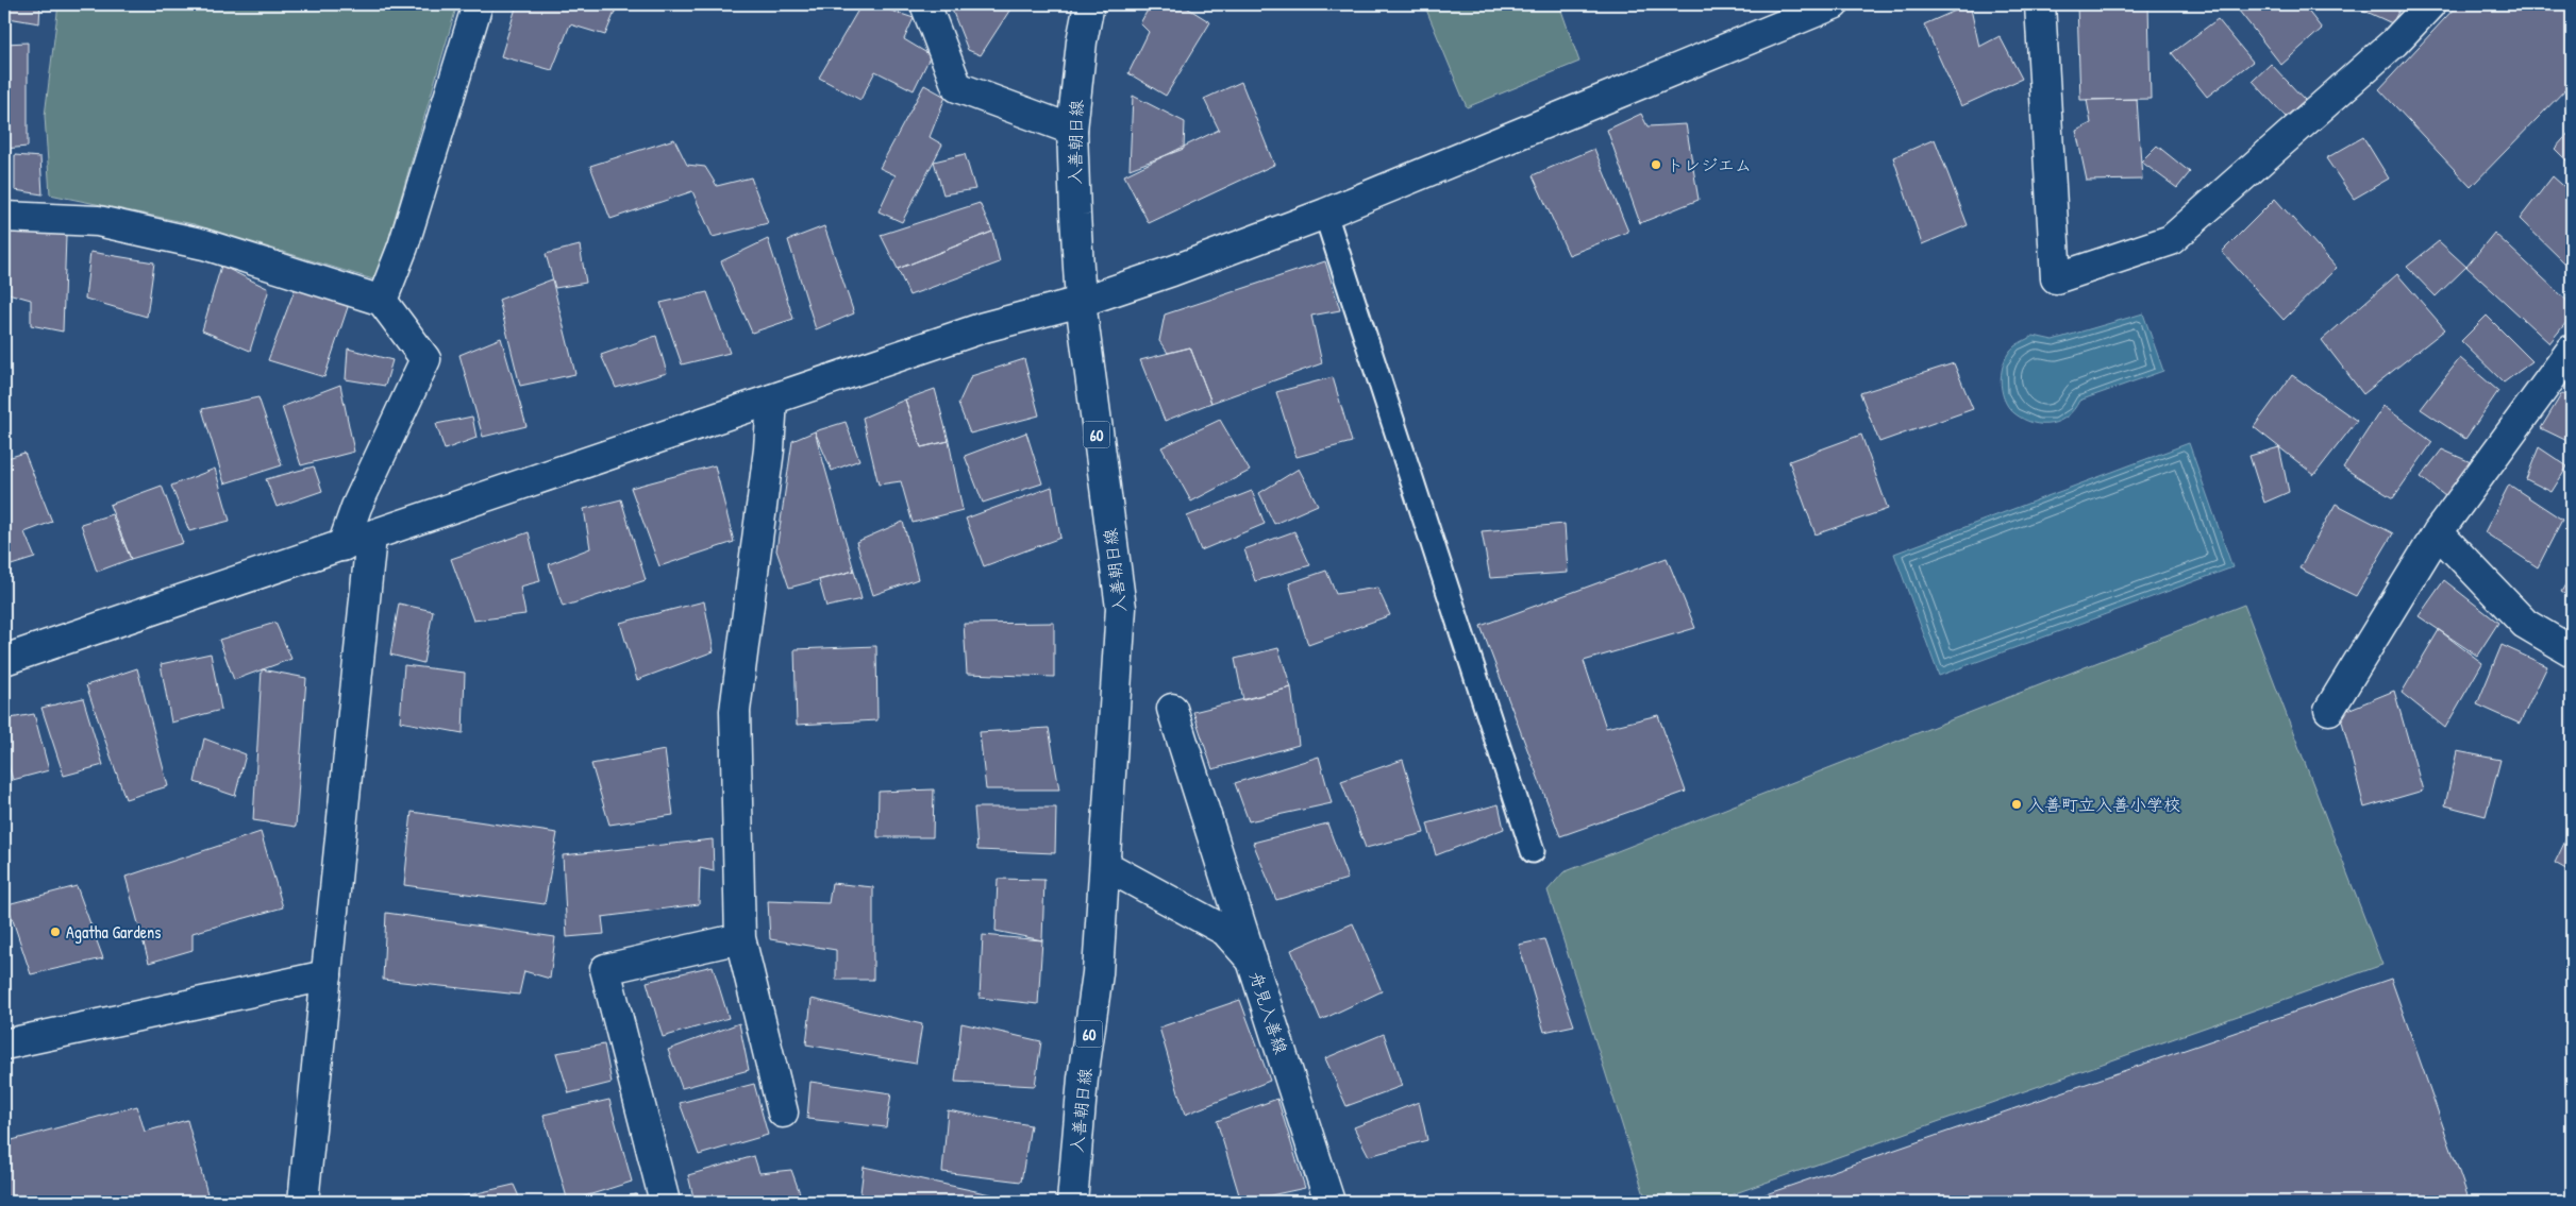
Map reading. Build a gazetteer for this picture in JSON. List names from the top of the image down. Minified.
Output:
{"streets":{"street":["入善朝日線","60","舟見入善線"]},"crossings":[["入善朝日線","舟見入善線"]],"places":["トレジエム","入善町立入善小学校","Agatha Gardens"]}
